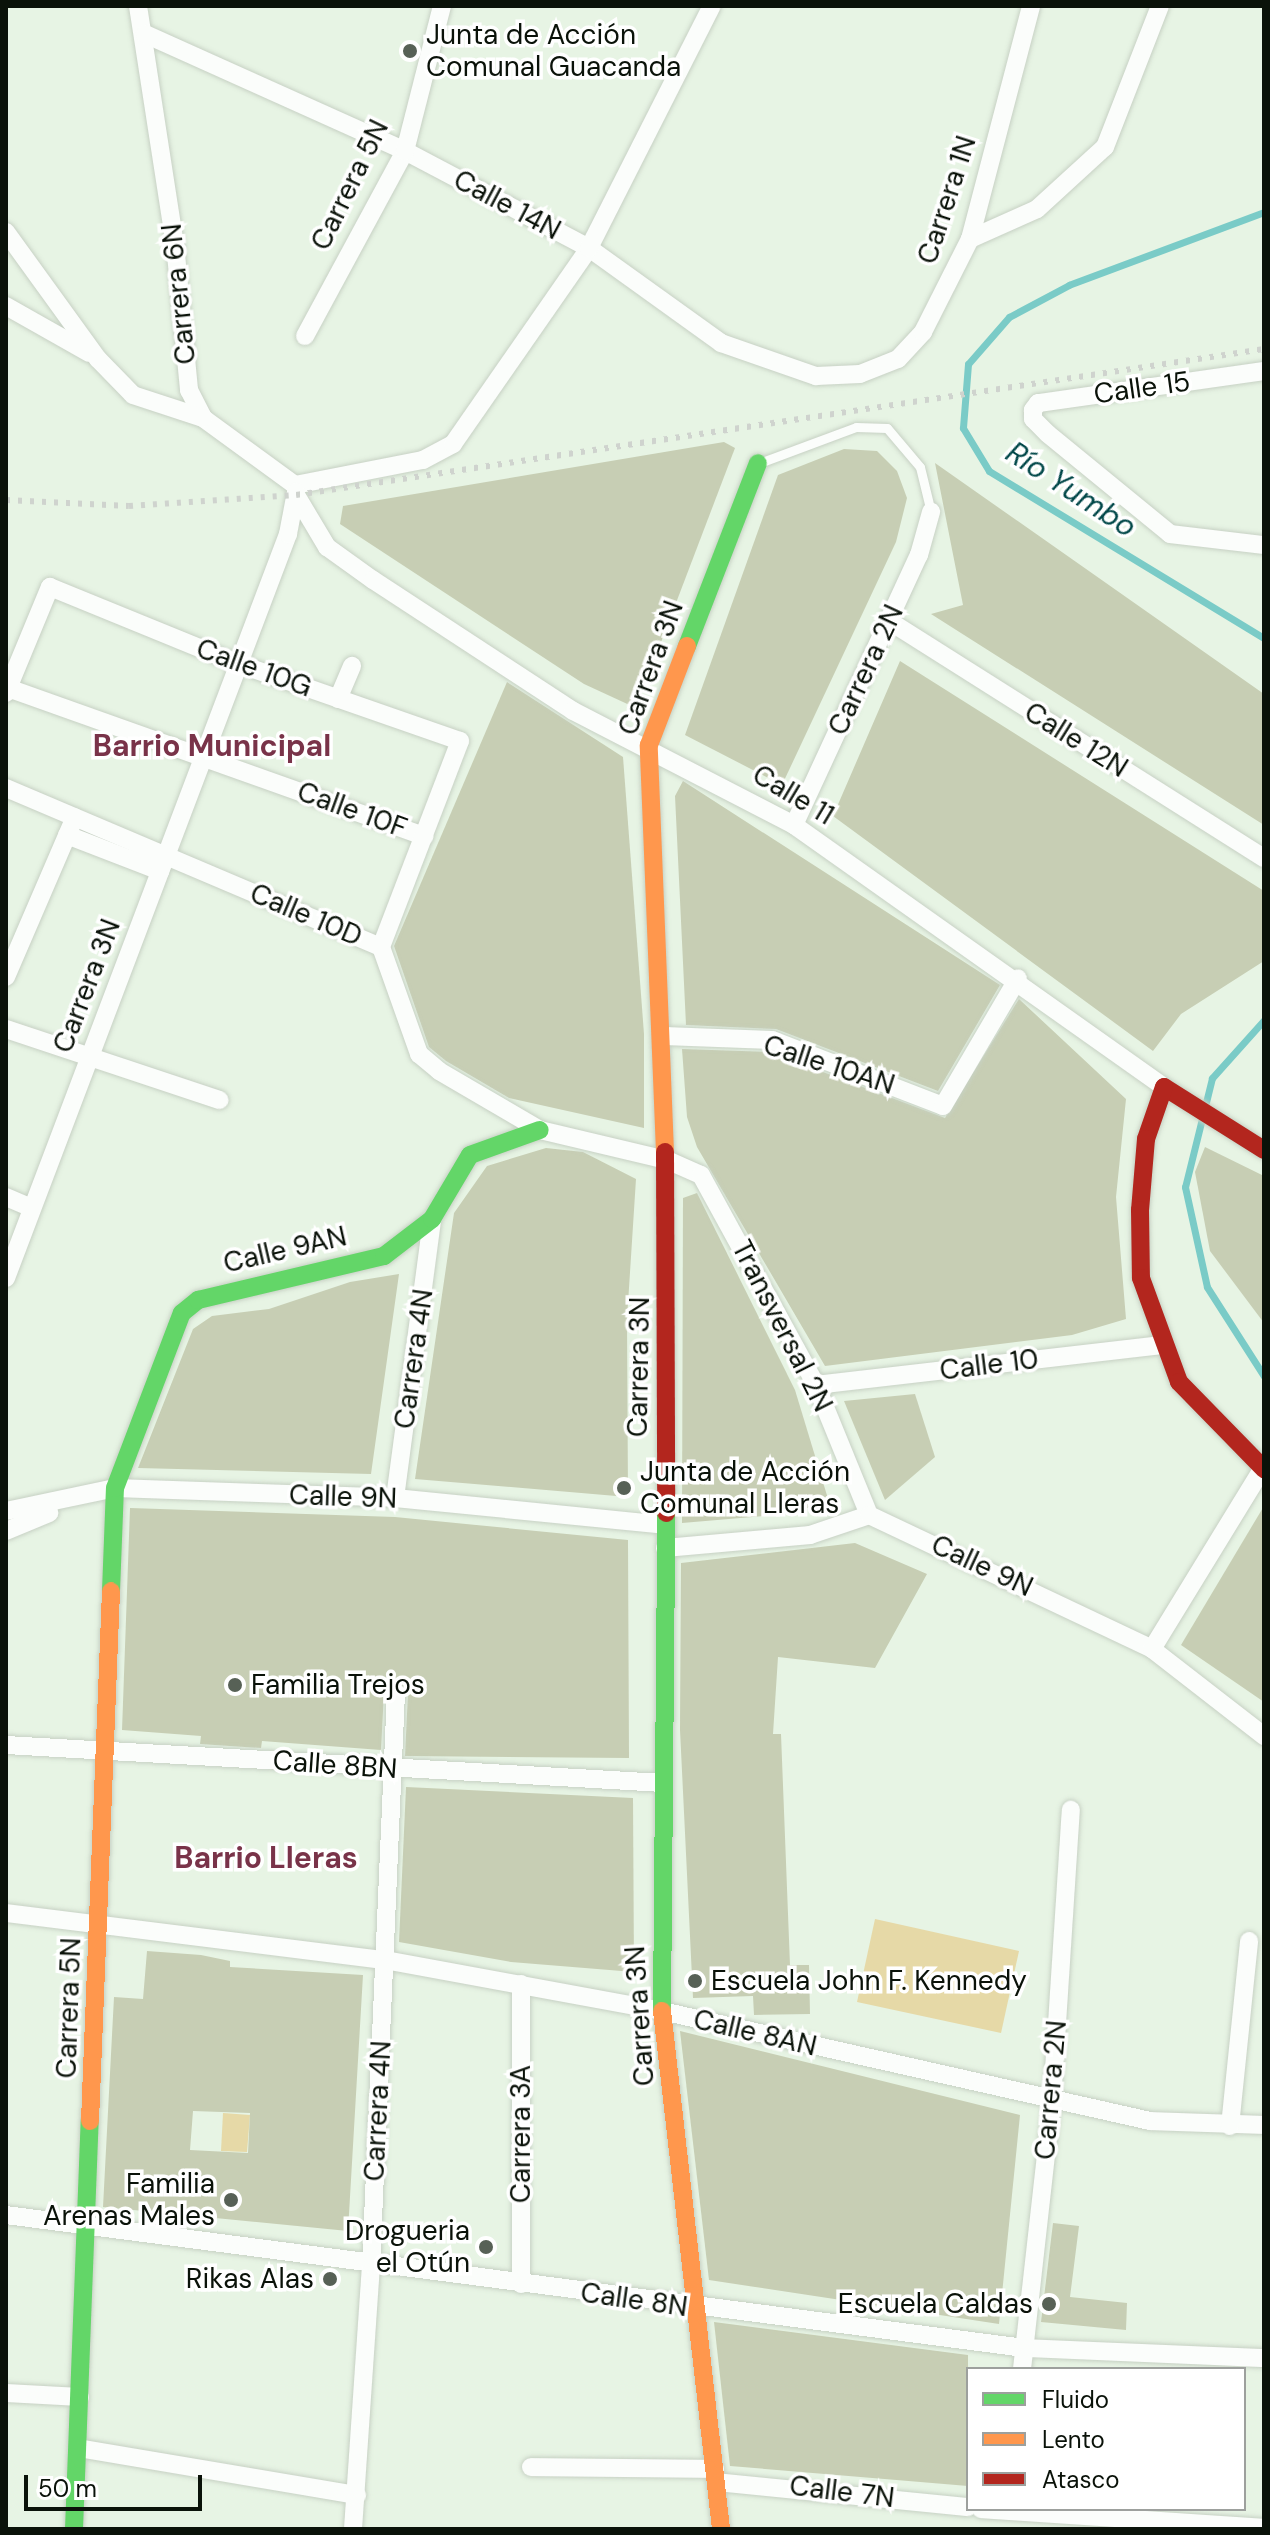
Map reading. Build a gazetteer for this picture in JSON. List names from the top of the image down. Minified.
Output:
{"streets":{"street":["Carrera 5N","Carrera 1N","Calle 14N","Carrera 6N","Calle 15","Calle 10G","Carrera 3N","Carrera 2N","Calle 12N","Calle 11","Calle 10F","Calle 10D","Calle 10AN","Calle 9AN","Transversal 2N","Carrera 4N","Calle 10","Calle 9N","Calle 8BN","Calle 8AN","Carrera 3A","Calle 8N","Calle 7N"]},"crossings":[["Carrera 5N","Calle 14N"],["Carrera 5N","Calle 9AN"],["Carrera 5N","Calle 9N"],["Carrera 5N","Calle 8BN"],["Carrera 5N","Calle 8AN"],["Carrera 5N","Calle 8N"],["Carrera 1N","Calle 14N"],["Calle 14N","Carrera 6N"],["Calle 10G","Carrera 3N"],["Calle 10G","Calle 10F"],["Carrera 3N","Calle 11"],["Carrera 3N","Calle 10F"],["Carrera 3N","Calle 10D"],["Carrera 3N","Calle 10AN"],["Carrera 3N","Transversal 2N"],["Carrera 3N","Calle 9N"],["Carrera 3N","Calle 8BN"],["Carrera 3N","Calle 8AN"],["Carrera 3N","Calle 8N"],["Carrera 3N","Calle 7N"],["Carrera 2N","Calle 12N"],["Carrera 2N","Calle 11"],["Carrera 2N","Calle 8AN"],["Carrera 2N","Calle 8N"],["Calle 11","Calle 10AN"],["Calle 10D","Calle 9AN"],["Calle 10D","Transversal 2N"],["Calle 9AN","Carrera 4N"],["Calle 9AN","Calle 9N"],["Transversal 2N","Calle 10"],["Transversal 2N","Calle 9N"],["Carrera 4N","Calle 9N"],["Carrera 4N","Calle 8BN"],["Carrera 4N","Calle 8AN"],["Carrera 4N","Calle 8N"],["Calle 8AN","Carrera 3A"],["Carrera 3A","Calle 8N"]],"districts":["Barrio Municipal","Barrio Lleras"],"water":["Río Yumbo"],"places":["Junta de Acción Comunal Guacanda","Junta de Acción Comunal Lleras","Familia Trejos","Escuela John F. Kennedy","Familia Arenas Males","Drogueria el Otún","Rikas Alas","Escuela Caldas"],"legend":["Fluido","Lento","Atasco"],"scale_bar":"50 m"}
